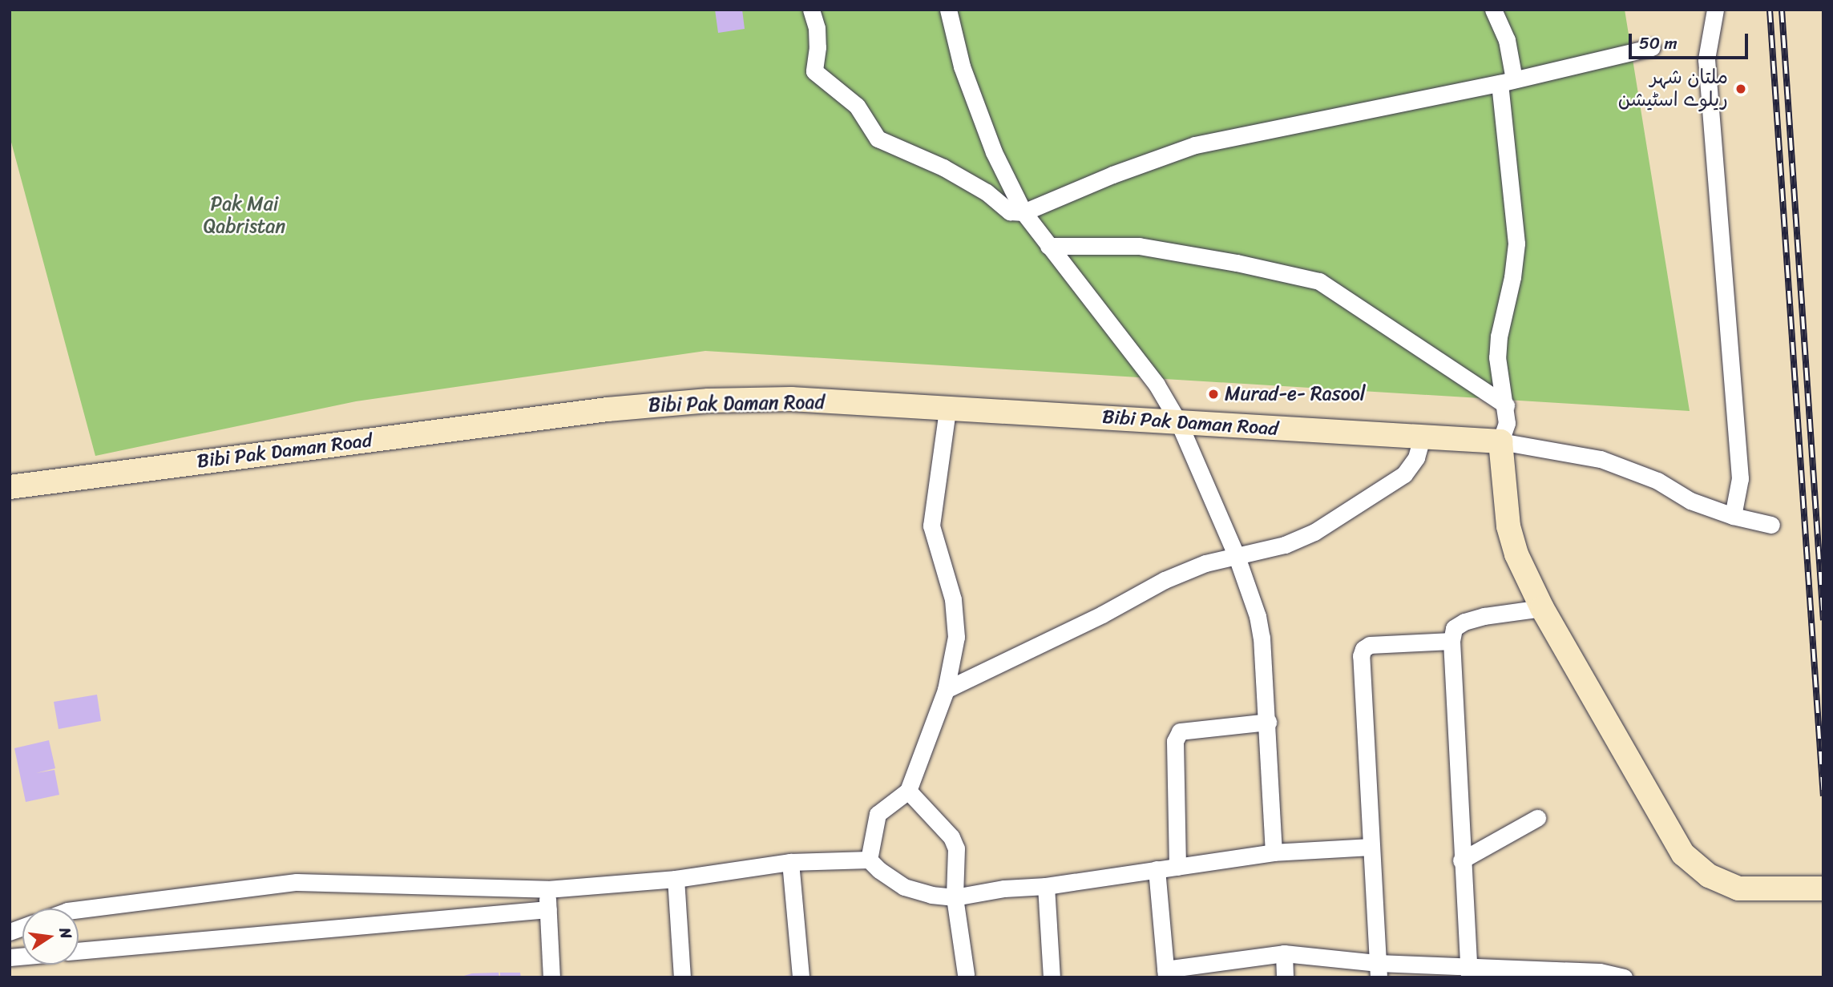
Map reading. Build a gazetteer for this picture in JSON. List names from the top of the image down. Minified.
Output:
{"streets":{"street":["Bibi Pak Daman Road"]},"parks":["Pak Mai Qabristan"],"places":["ملتان شہر ریلوے اسٹیشن","Murad-e- Rasool"],"scale_bar":"50 m","north":"right"}
